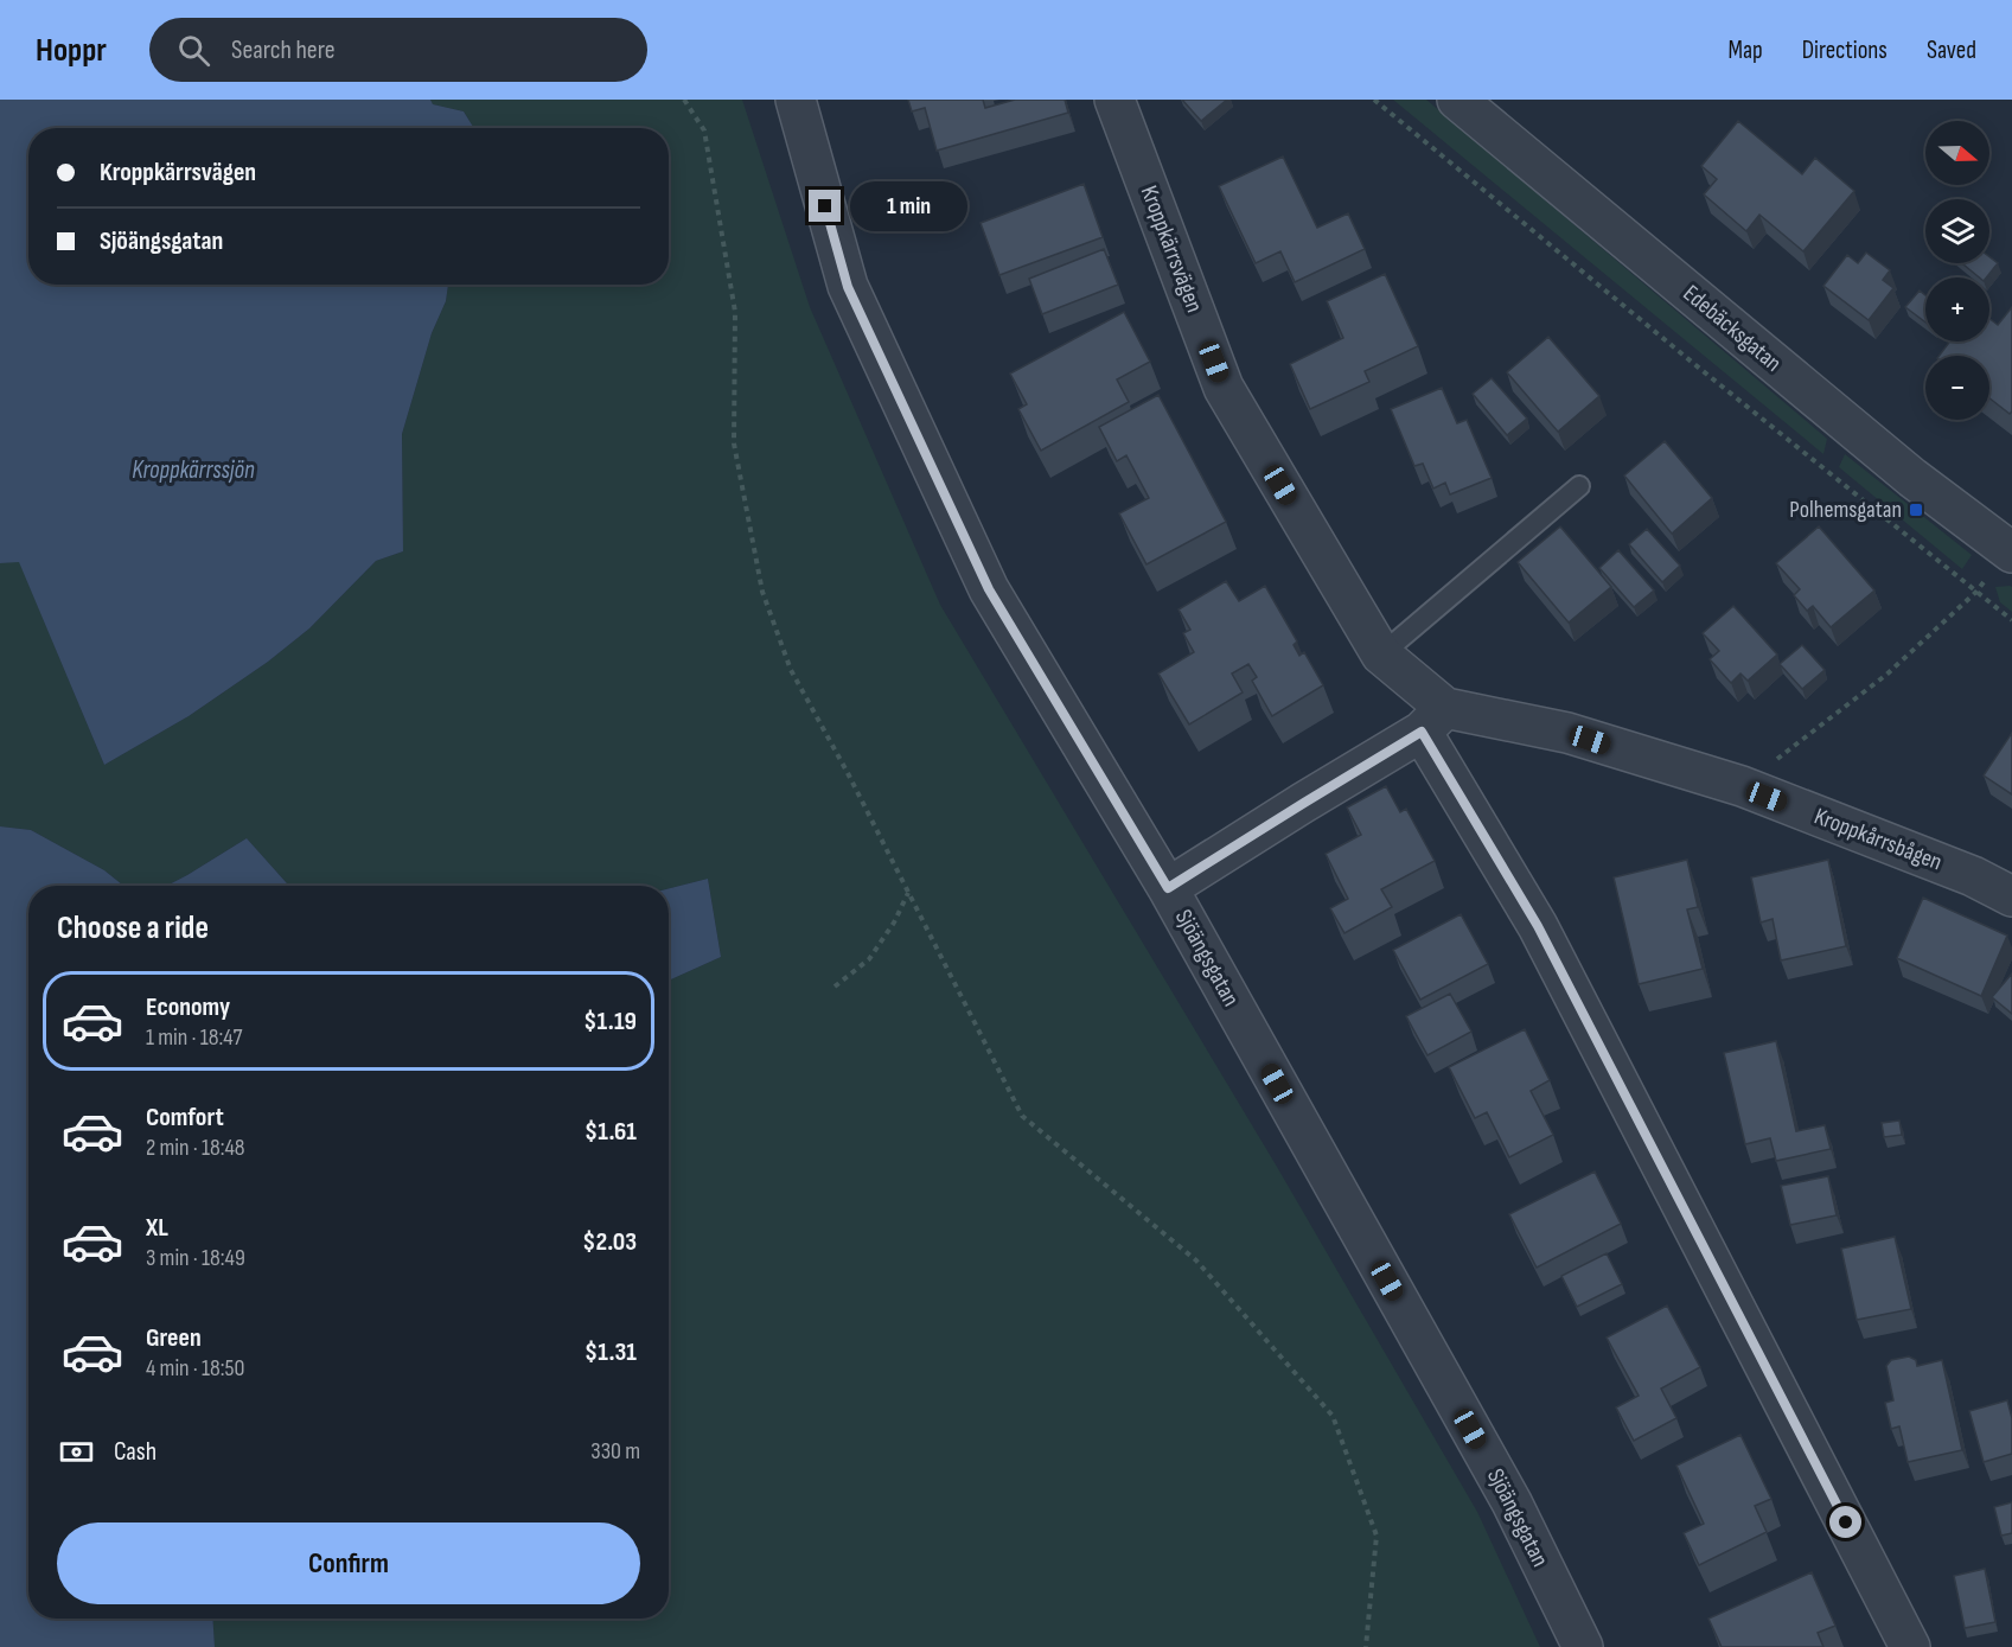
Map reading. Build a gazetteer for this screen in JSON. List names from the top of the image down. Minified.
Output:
{"streets":{"street":["Kroppkärrsvägen","Edebäcksgatan","Kroppkårrsbågen","Sjöängsgatan"]},"crossings":[["Kroppkärrsvägen","Kroppkårrsbågen"]],"water":["Kroppkärrssjön"],"places":{"transit":["Polhemsgatan"]},"north":"right","page":{"header":"Hoppr","search":"Search here","nav":["Map","Directions","Saved"],"map_buttons":["+","−"],"banner":["Kroppkärrsvägen","Sjöängsgatan"],"bubble":"1 min","heading":"Choose a ride","list":[{"name":"Economy","note":"1 min · 18:47","value":"$1.19"},{"name":"Comfort","note":"2 min · 18:48","value":"$1.61"},{"name":"XL","note":"3 min · 18:49","value":"$2.03"},{"name":"Green","note":"4 min · 18:50","value":"$1.31"}],"pay":["Cash","330 m"],"buttons":"Confirm"}}
